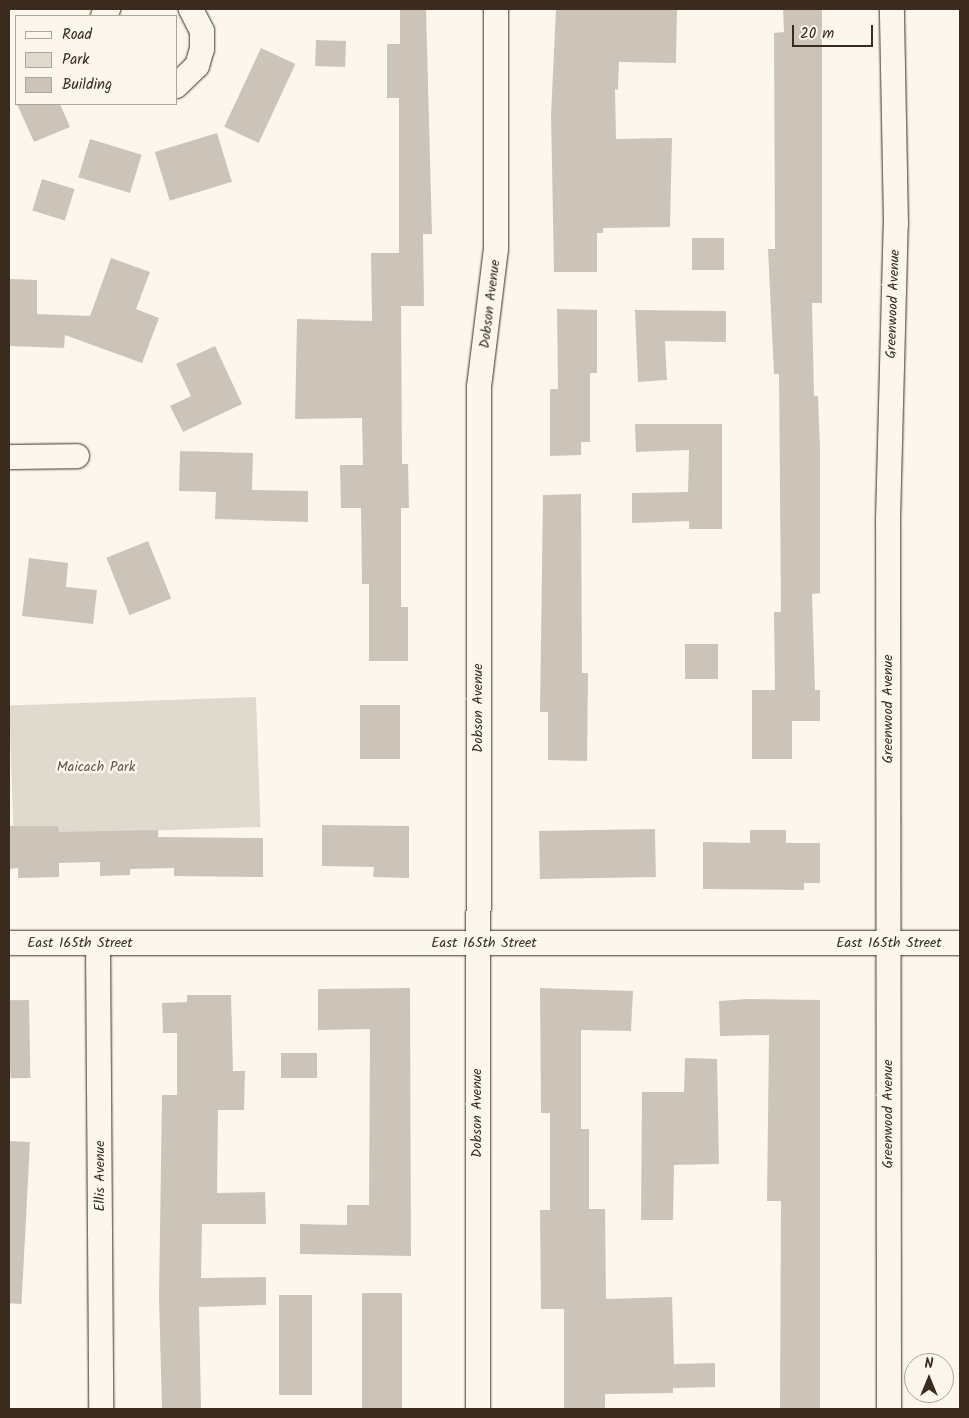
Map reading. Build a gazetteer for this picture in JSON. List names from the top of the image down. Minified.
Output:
{"streets":{"street":["Dobson Avenue","Greenwood Avenue","East 165th Street","Ellis Avenue"]},"crossings":[["Dobson Avenue","East 165th Street"],["Greenwood Avenue","East 165th Street"],["East 165th Street","Ellis Avenue"]],"parks":["Maicach Park"],"legend":["Road","Park","Building"],"scale_bar":"20 m","north":"top"}
